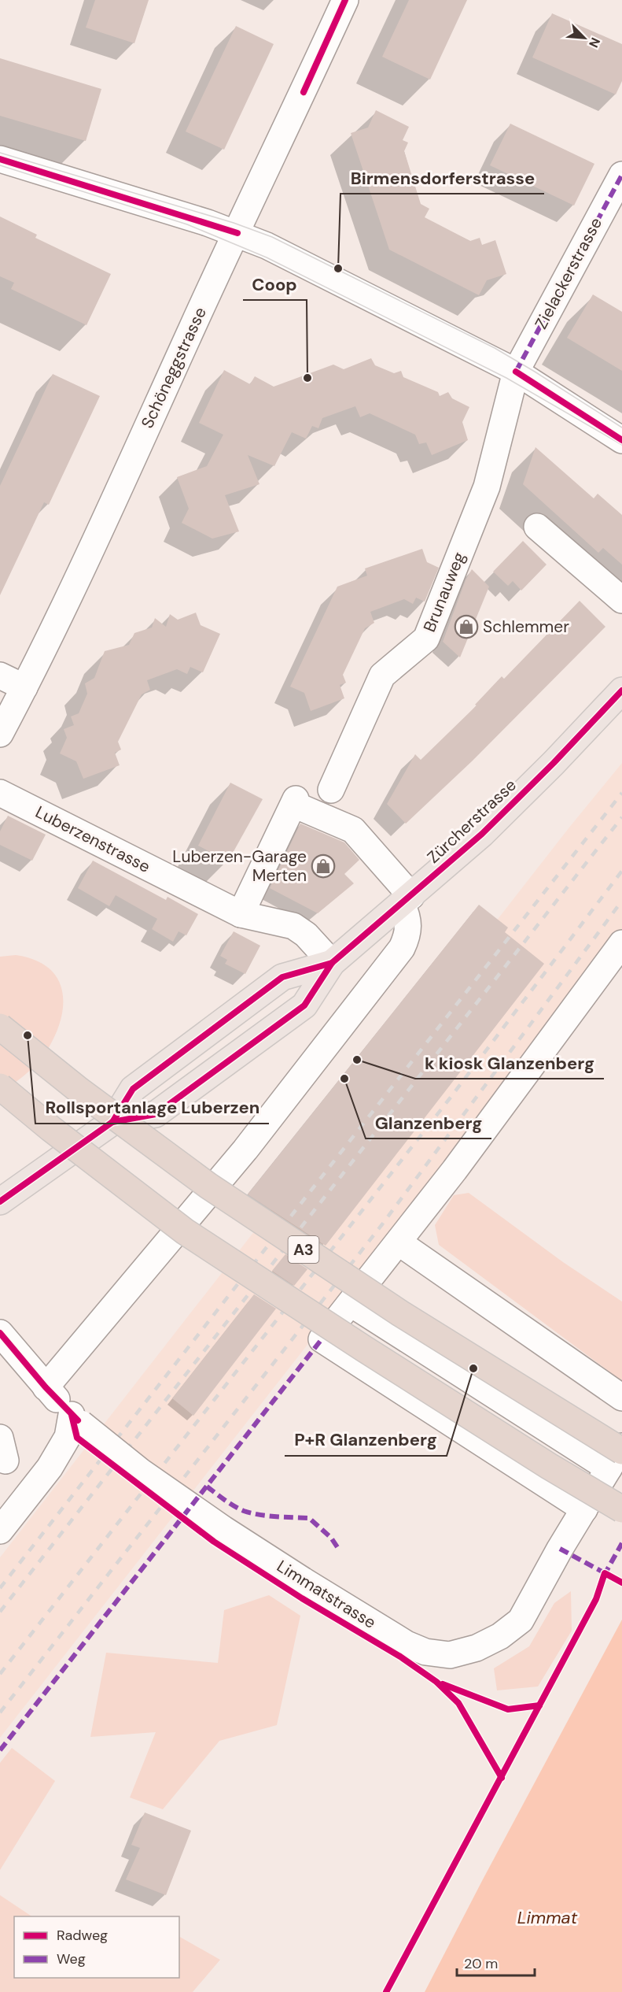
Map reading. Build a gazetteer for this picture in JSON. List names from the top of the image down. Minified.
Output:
{"streets":{"highway":["A3"],"main road":["Zürcherstrasse"],"street":["Zielackerstrasse","Schöneggstrasse","Brunauweg","Luberzenstrasse","Limmatstrasse"]},"crossings":[["Zielackerstrasse","Brunauweg"],["Zürcherstrasse","Luberzenstrasse"],["A3","Limmatstrasse"]],"water":["Limmat"],"places":{"other":["Birmensdorferstrasse","Coop","Rollsportanlage Luberzen","k kiosk Glanzenberg","Glanzenberg","P+R Glanzenberg"],"shop":["Schlemmer","Luberzen-Garage Merten"]},"legend":["Radweg","Weg"],"scale_bar":"20 m","north":"bottom right"}
